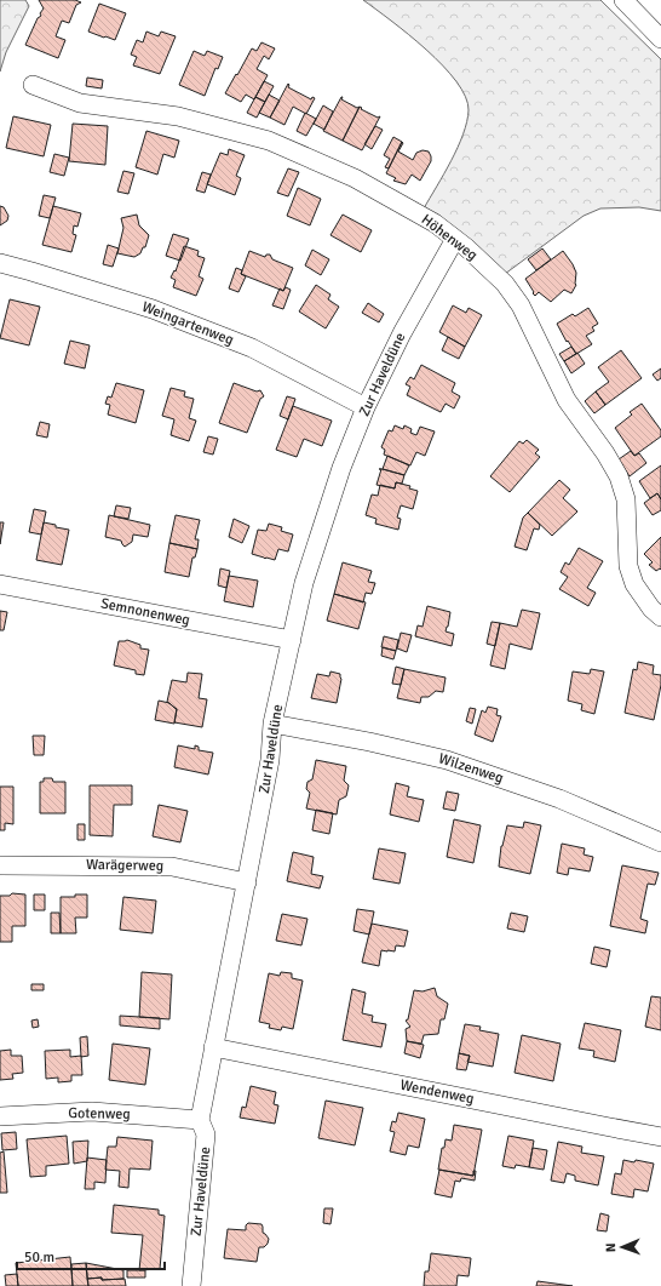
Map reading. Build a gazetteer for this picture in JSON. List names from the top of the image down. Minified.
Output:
{"streets":{"street":["Höhenweg","Weingartenweg","Zur Haveldüne","Semnonenweg","Wilzenweg","Warägerweg","Wendenweg","Gotenweg"]},"crossings":[["Höhenweg","Zur Haveldüne"],["Weingartenweg","Zur Haveldüne"],["Zur Haveldüne","Semnonenweg"],["Zur Haveldüne","Wilzenweg"],["Zur Haveldüne","Warägerweg"],["Zur Haveldüne","Wendenweg"],["Zur Haveldüne","Gotenweg"]],"scale_bar":"50 m","north":"left"}
